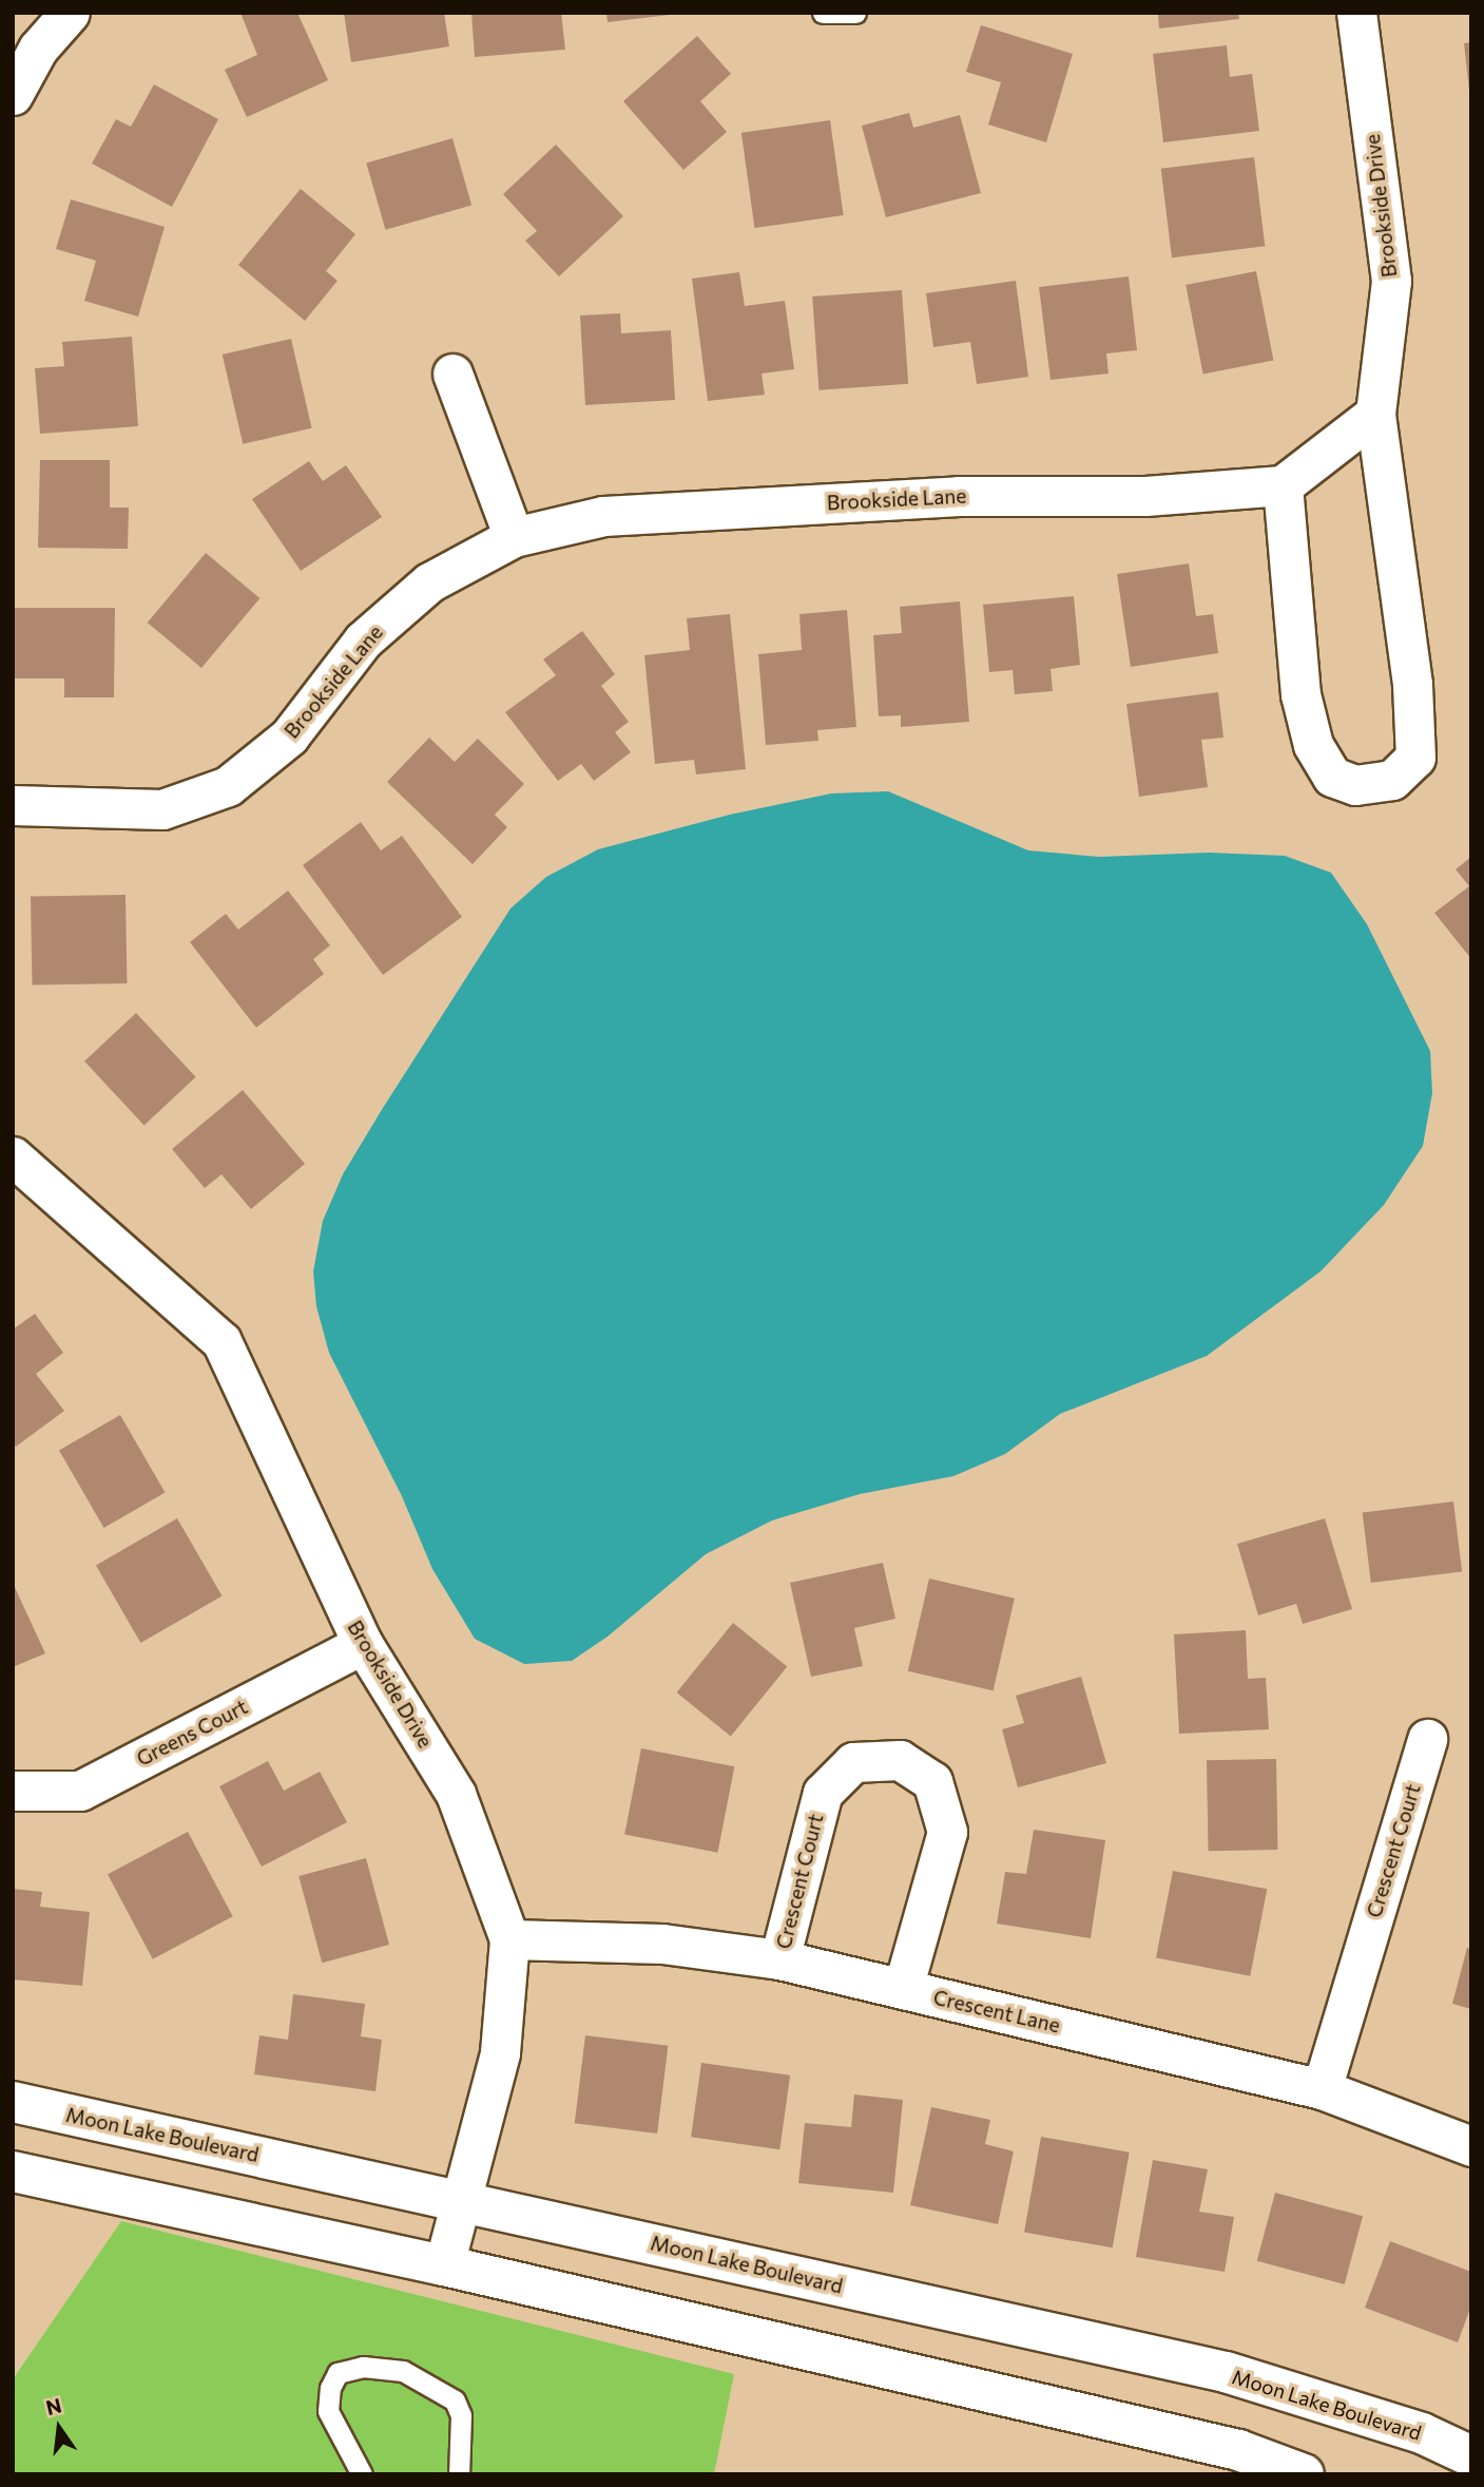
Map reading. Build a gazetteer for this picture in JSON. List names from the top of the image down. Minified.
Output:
{"streets":{"street":["Brookside Drive","Brookside Lane","Greens Court","Crescent Court","Crescent Lane","Moon Lake Boulevard"]},"crossings":[["Brookside Drive","Brookside Lane"],["Brookside Drive","Greens Court"],["Brookside Drive","Crescent Lane"],["Brookside Drive","Moon Lake Boulevard"],["Crescent Court","Crescent Lane"]],"north":"top"}
